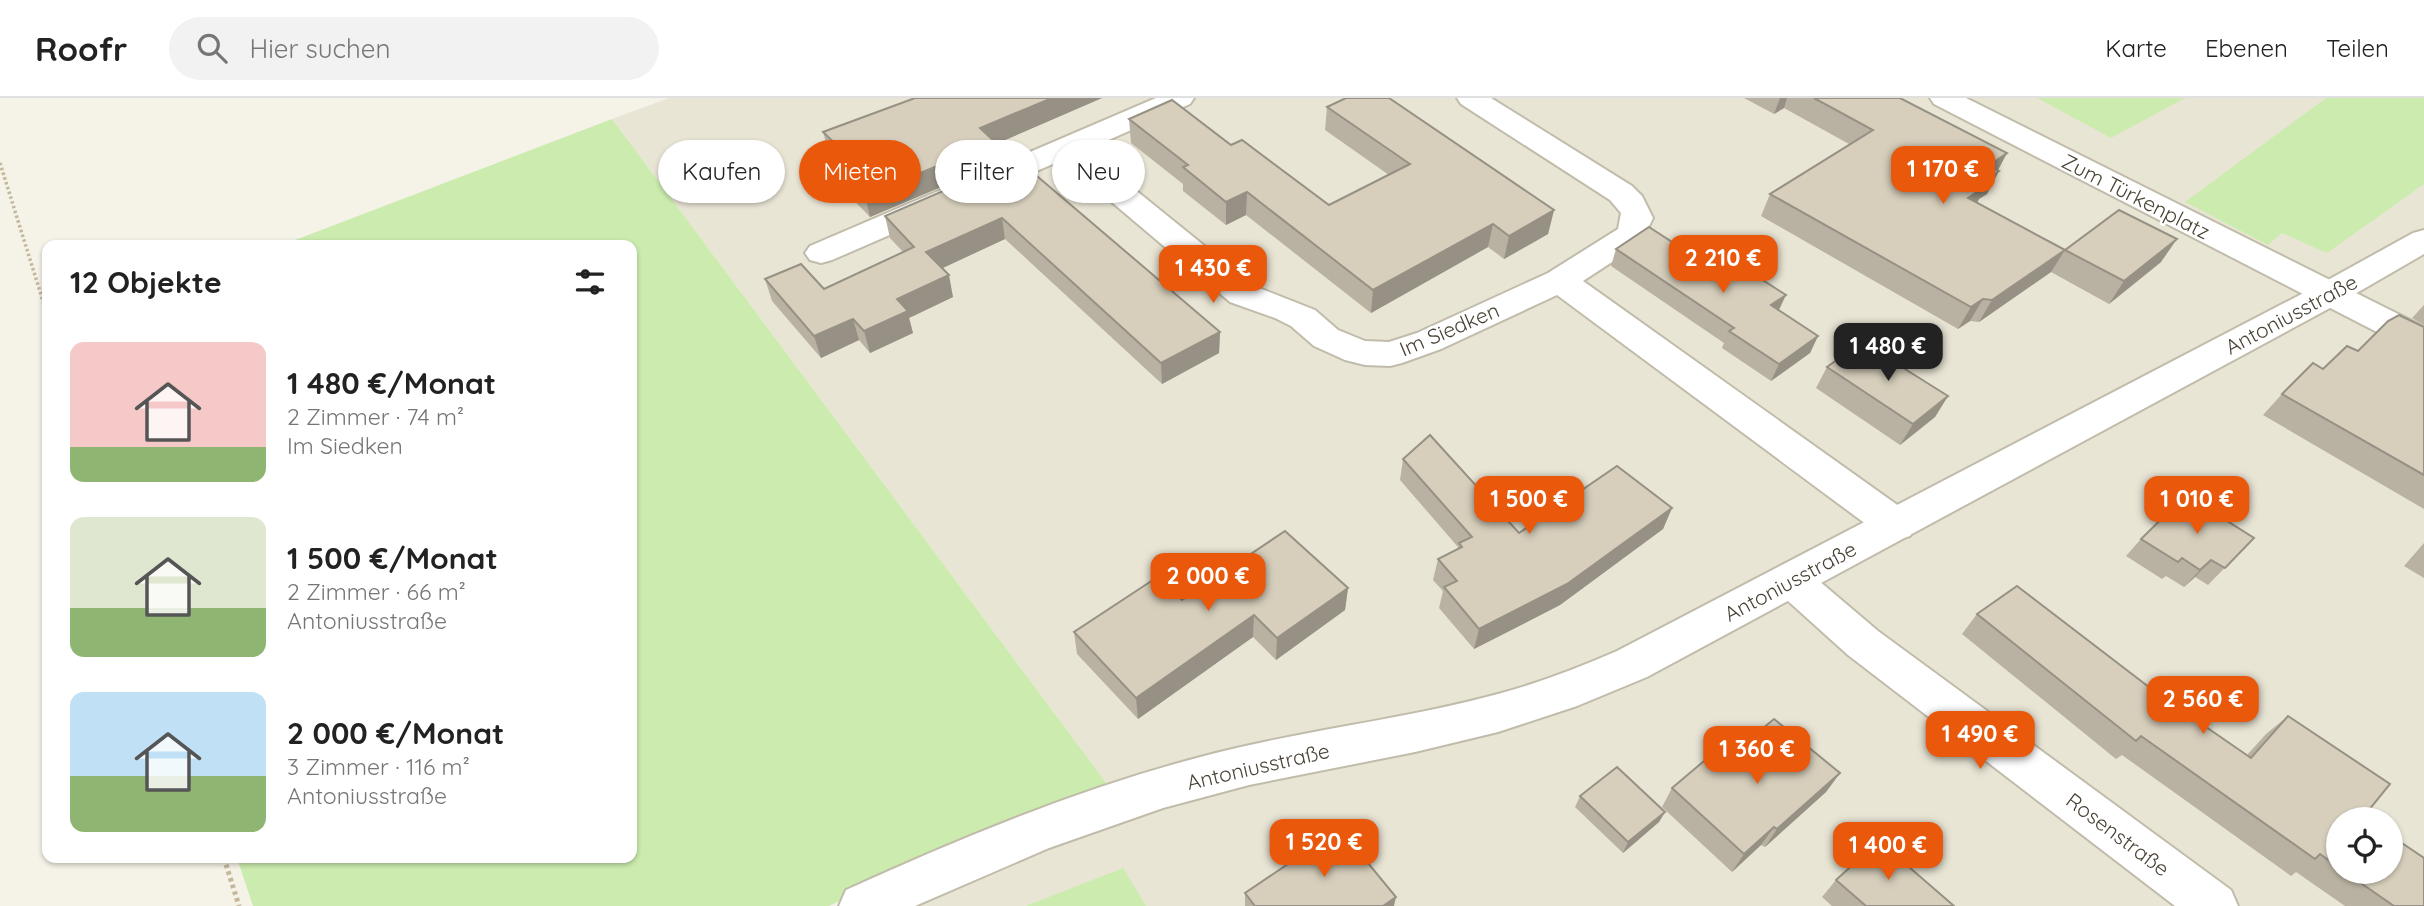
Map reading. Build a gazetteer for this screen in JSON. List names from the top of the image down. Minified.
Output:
{"streets":{"street":["Zum Türkenplatz","Antoniusstraße","Im Siedken","Rosenstraße"]},"crossings":[["Zum Türkenplatz","Antoniusstraße"],["Antoniusstraße","Rosenstraße"]],"page":{"header":"Roofr","search":"Hier suchen","nav":["Karte","Ebenen","Teilen"],"chip":["Kaufen","Mieten","Filter","Neu"],"price":["1 170 €","2 210 €","1 430 €","1 480 €","1 500 €","1 010 €","2 000 €","2 560 €","1 490 €","1 360 €","1 520 €","1 400 €"],"heading":"12 Objekte","list":[{"name":"1 480 €/Monat","note":"2 Zimmer · 74 m² · Im Siedken"},{"name":"1 500 €/Monat","note":"2 Zimmer · 66 m² · Antoniusstraße"},{"name":"2 000 €/Monat","note":"3 Zimmer · 116 m² · Antoniusstraße"}]}}
